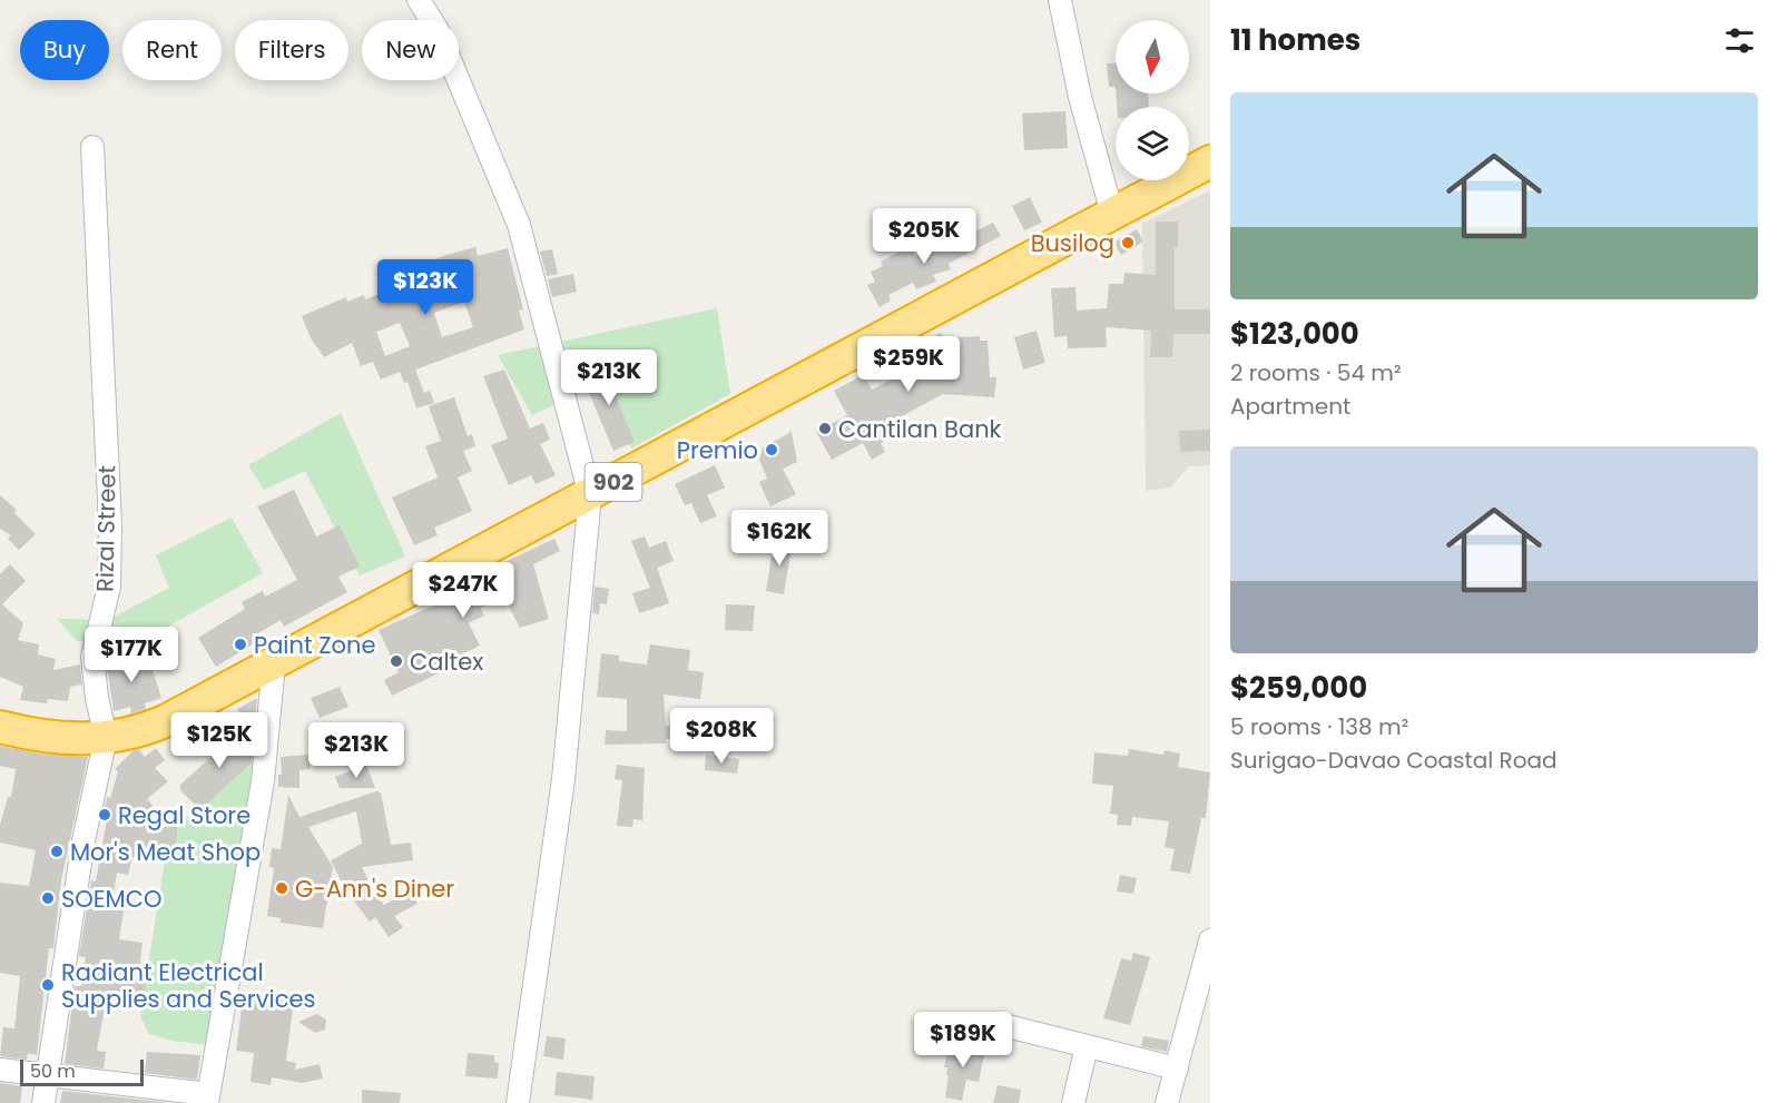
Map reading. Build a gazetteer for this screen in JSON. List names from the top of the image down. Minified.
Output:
{"streets":{"highway":["902"],"street":["Rizal Street"]},"crossings":[["902","Rizal Street"]],"places":["Busilog","Cantilan Bank","Premio","Paint Zone","Caltex","Regal Store","Mor's Meat Shop","G-Ann's Diner","SOEMCO","Radiant Electrical Supplies and Services"],"scale_bar":"50 m","north":"bottom","page":{"heading":"11 homes","chip":["Buy","Rent","Filters","New"],"list":[{"name":"$123,000","note":"2 rooms · 54 m² · Apartment"},{"name":"$259,000","note":"5 rooms · 138 m² · Surigao-Davao Coastal Road"}],"price":["$205K","$123K","$259K","$213K","$162K","$247K","$177K","$208K","$125K","$213K","$189K"],"scale":"50 m"}}
